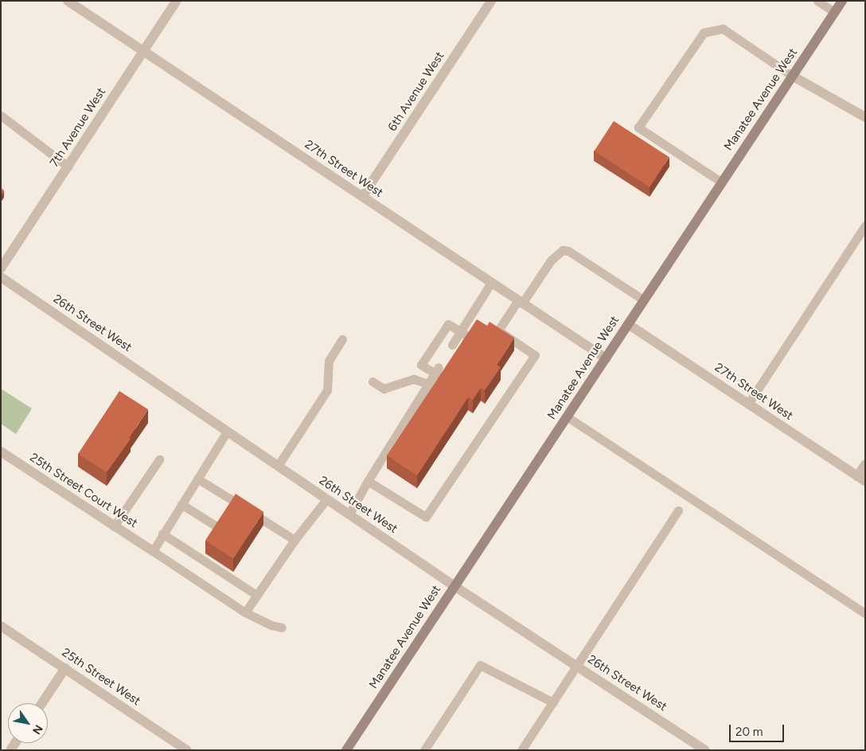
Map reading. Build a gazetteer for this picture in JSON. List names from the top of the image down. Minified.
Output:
{"streets":{"main road":["Manatee Avenue West"],"street":["6th Avenue West","7th Avenue West","27th Street West","26th Street West","25th Street Court West","25th Street West"]},"crossings":[["6th Avenue West","27th Street West"],["Manatee Avenue West","27th Street West"],["Manatee Avenue West","26th Street West"],["7th Avenue West","27th Street West"]],"scale_bar":"20 m","north":"bottom right"}
